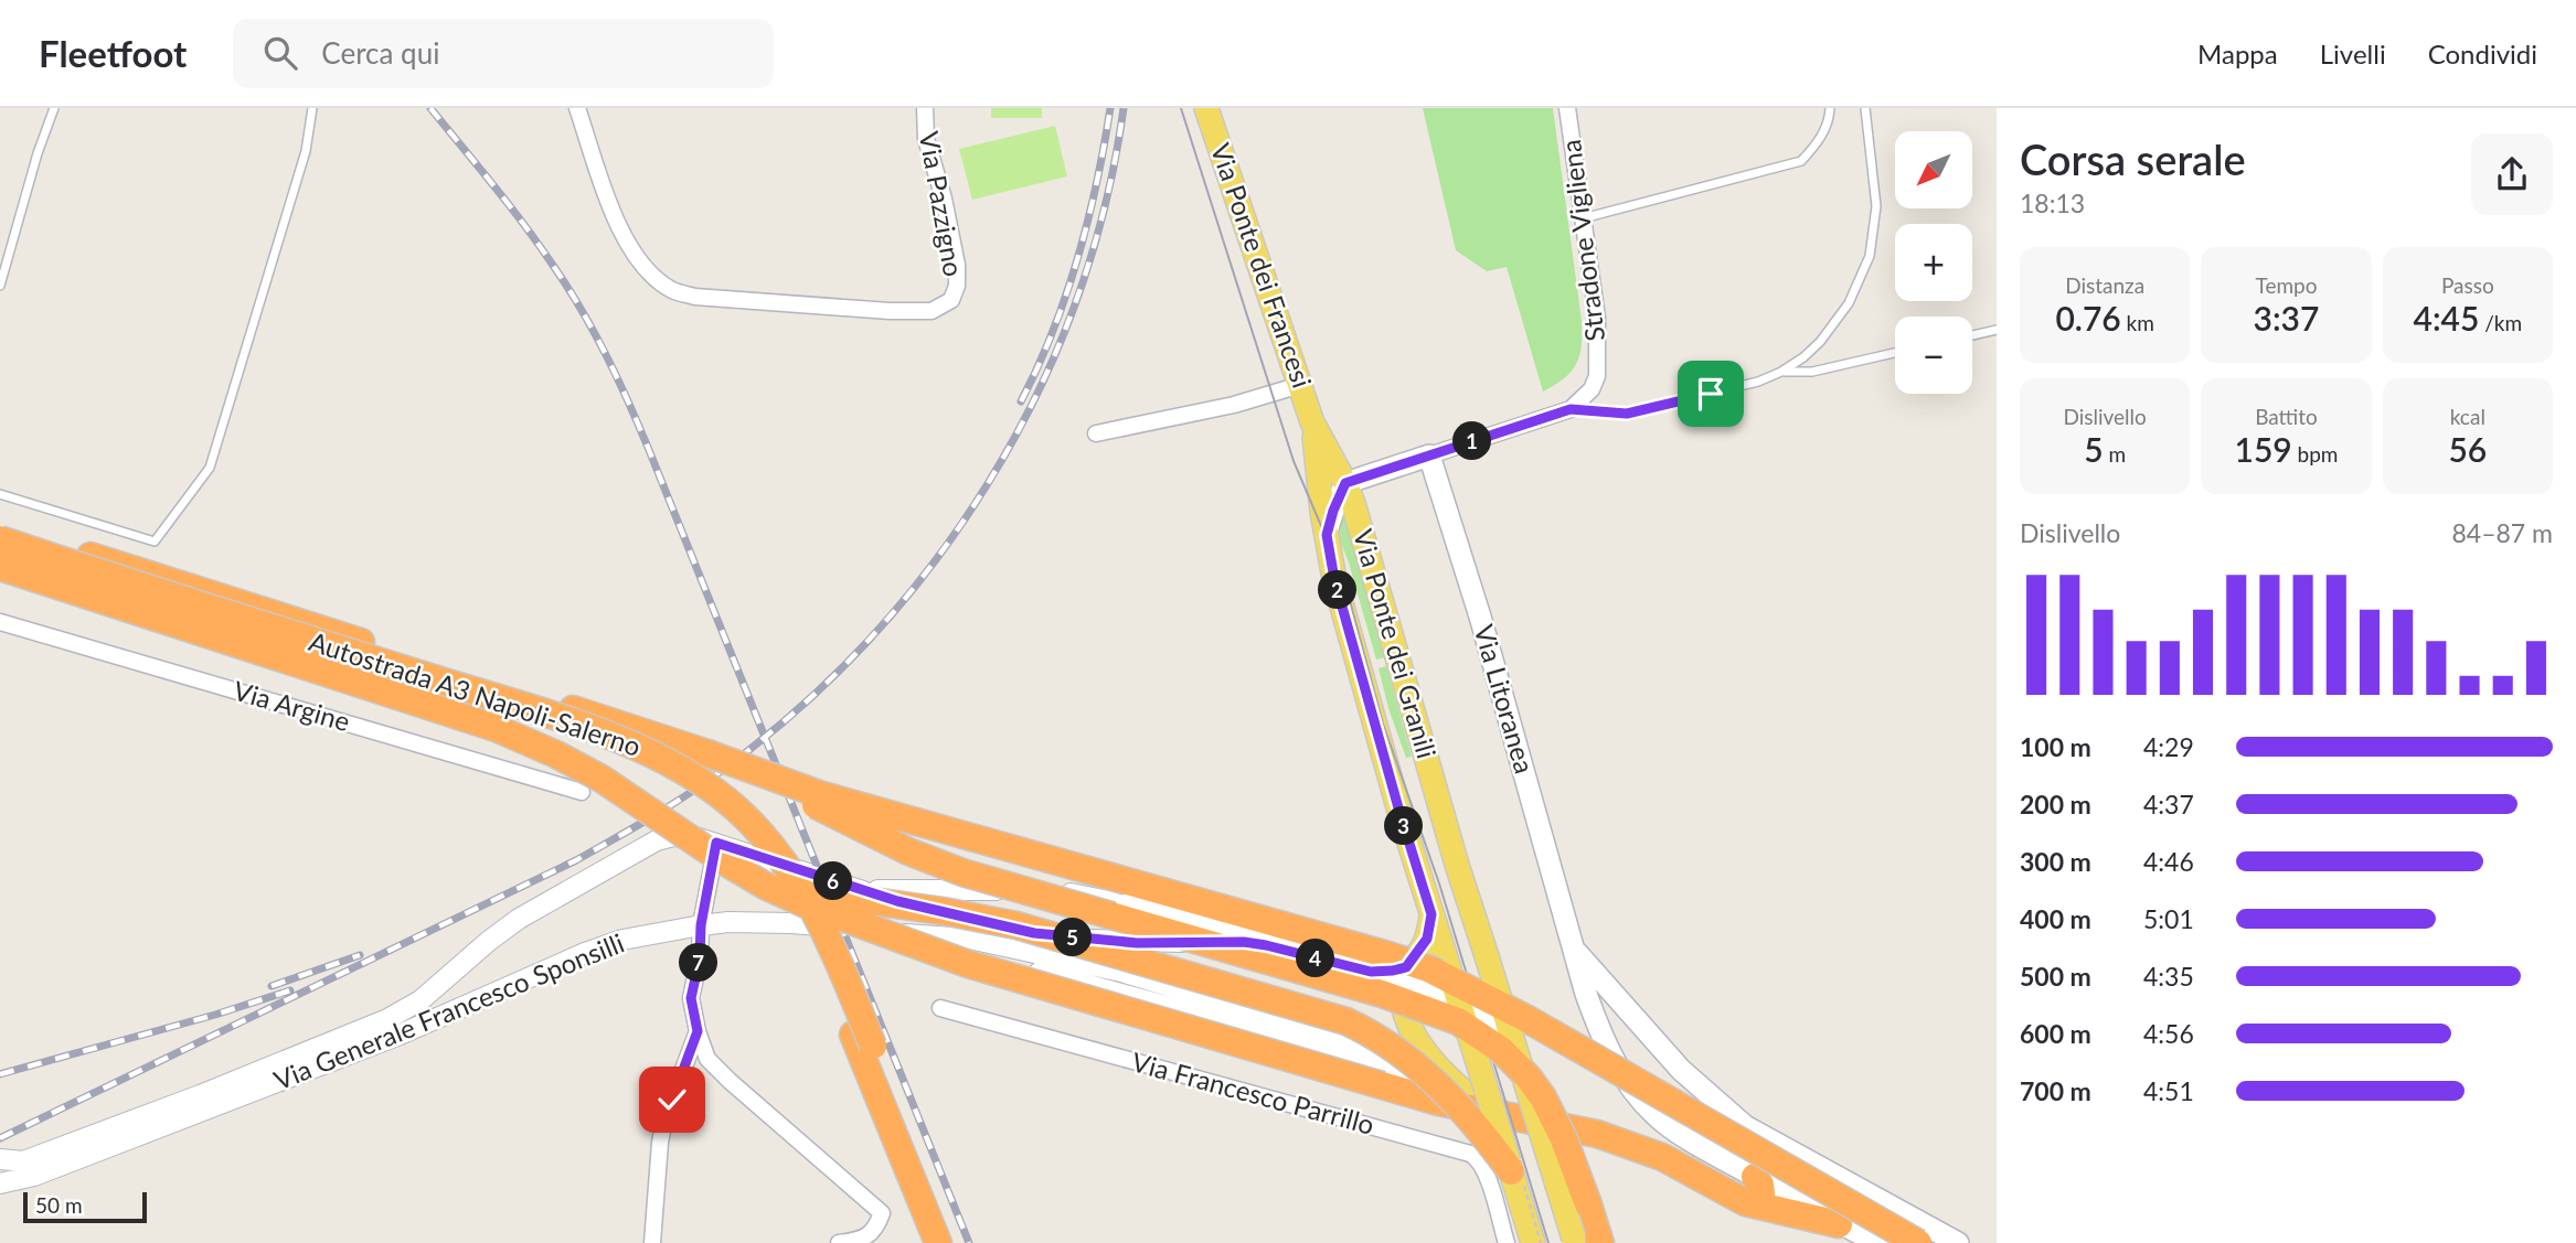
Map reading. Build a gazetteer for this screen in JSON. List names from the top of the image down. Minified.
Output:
{"streets":{"highway":["Autostrada A3 Napoli-Salerno"],"main road":["Via Ponte dei Francesi","Via Ponte dei Granili","Via Litoranea"],"street":["Via Pazzigno","Stradone Vigliena","Via Argine","Via Generale Francesco Sponsilli","Via Francesco Parrillo"]},"crossings":[["Via Ponte dei Francesi","Via Ponte dei Granili"]],"scale_bar":"50 m","north":"bottom left","page":{"header":"Fleetfoot","search":"Cerca qui","nav":["Mappa","Livelli","Condividi"],"heading":["Corsa serale","18:13"],"map_buttons":["+","−"],"stats":[["Distanza","0.76 km"],["Tempo","3:37"],["Passo","4:45 /km"],["Dislivello","5 m"],["Battito","159 bpm"],["kcal","56"]],"pins":["1","2","3","6","5","4","7"],"chart":["Dislivello","84–87 m"],"list":[{"name":"100 m","note":"4:29"},{"name":"200 m","note":"4:37"},{"name":"300 m","note":"4:46"},{"name":"400 m","note":"5:01"},{"name":"500 m","note":"4:35"},{"name":"600 m","note":"4:56"},{"name":"700 m","note":"4:51"}],"scale":"50 m"}}
